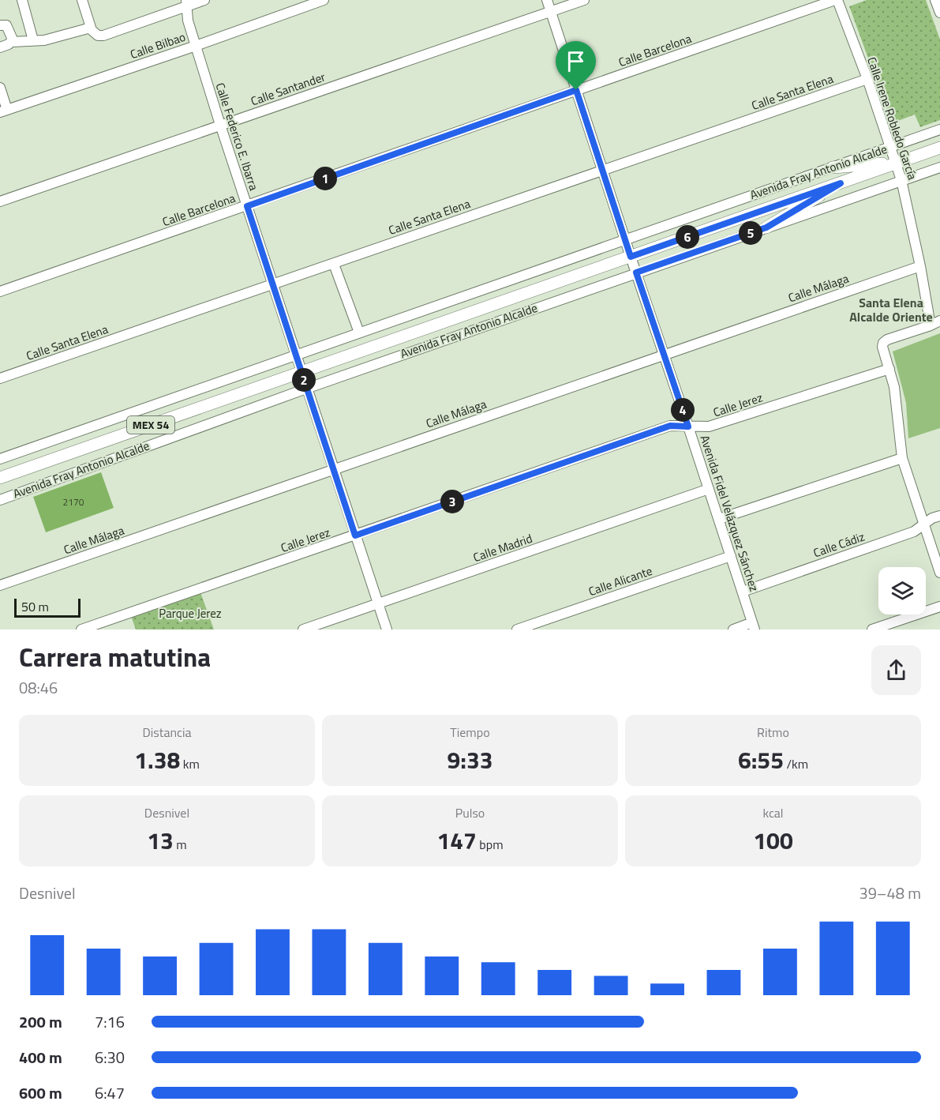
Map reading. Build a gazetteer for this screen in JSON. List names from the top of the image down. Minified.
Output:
{"streets":{"main road":["Avenida Fray Antonio Alcalde","MEX 54"],"street":["Calle Bilbao","Calle Barcelona","Calle Santander","Calle Santa Elena","Calle Irene Robledo García","Calle Federico E. Ibarra","Calle Málaga","Calle Jerez","Avenida Fidel Velázquez Sánchez","Calle Cádiz","Calle Madrid","Calle Alicante"]},"crossings":[["Calle Bilbao","Calle Federico E. Ibarra"],["Calle Barcelona","Calle Irene Robledo García"],["Calle Barcelona","Calle Federico E. Ibarra"],["Calle Barcelona","Avenida Fidel Velázquez Sánchez"],["Calle Santander","Calle Federico E. Ibarra"],["Calle Santander","Avenida Fidel Velázquez Sánchez"],["Calle Santa Elena","Calle Irene Robledo García"],["Calle Santa Elena","Calle Federico E. Ibarra"],["Calle Santa Elena","Avenida Fidel Velázquez Sánchez"],["Calle Irene Robledo García","Avenida Fray Antonio Alcalde"],["Calle Irene Robledo García","Calle Málaga"],["Calle Federico E. Ibarra","Avenida Fray Antonio Alcalde"],["Calle Federico E. Ibarra","Calle Málaga"],["Calle Federico E. Ibarra","Calle Jerez"],["Calle Federico E. Ibarra","Calle Madrid"],["Avenida Fray Antonio Alcalde","Avenida Fidel Velázquez Sánchez"],["Calle Málaga","Avenida Fidel Velázquez Sánchez"],["Calle Jerez","Avenida Fidel Velázquez Sánchez"],["Avenida Fidel Velázquez Sánchez","Calle Cádiz"],["Avenida Fidel Velázquez Sánchez","Calle Madrid"],["Avenida Fidel Velázquez Sánchez","Calle Alicante"]],"districts":["Santa Elena Alcalde Oriente"],"parks":["Parque Jerez"],"house_numbers":["2170"],"scale_bar":"50 m","page":{"pins":["1","5","6","2","4","3"],"scale":"50 m","heading":["Carrera matutina","08:46"],"stats":[["Distancia","1.38 km"],["Tiempo","9:33"],["Ritmo","6:55 /km"],["Desnivel","13 m"],["Pulso","147 bpm"],["kcal","100"]],"chart":["Desnivel","39–48 m"],"list":[{"name":"200 m","note":"7:16"},{"name":"400 m","note":"6:30"},{"name":"600 m","note":"6:47"}]}}
